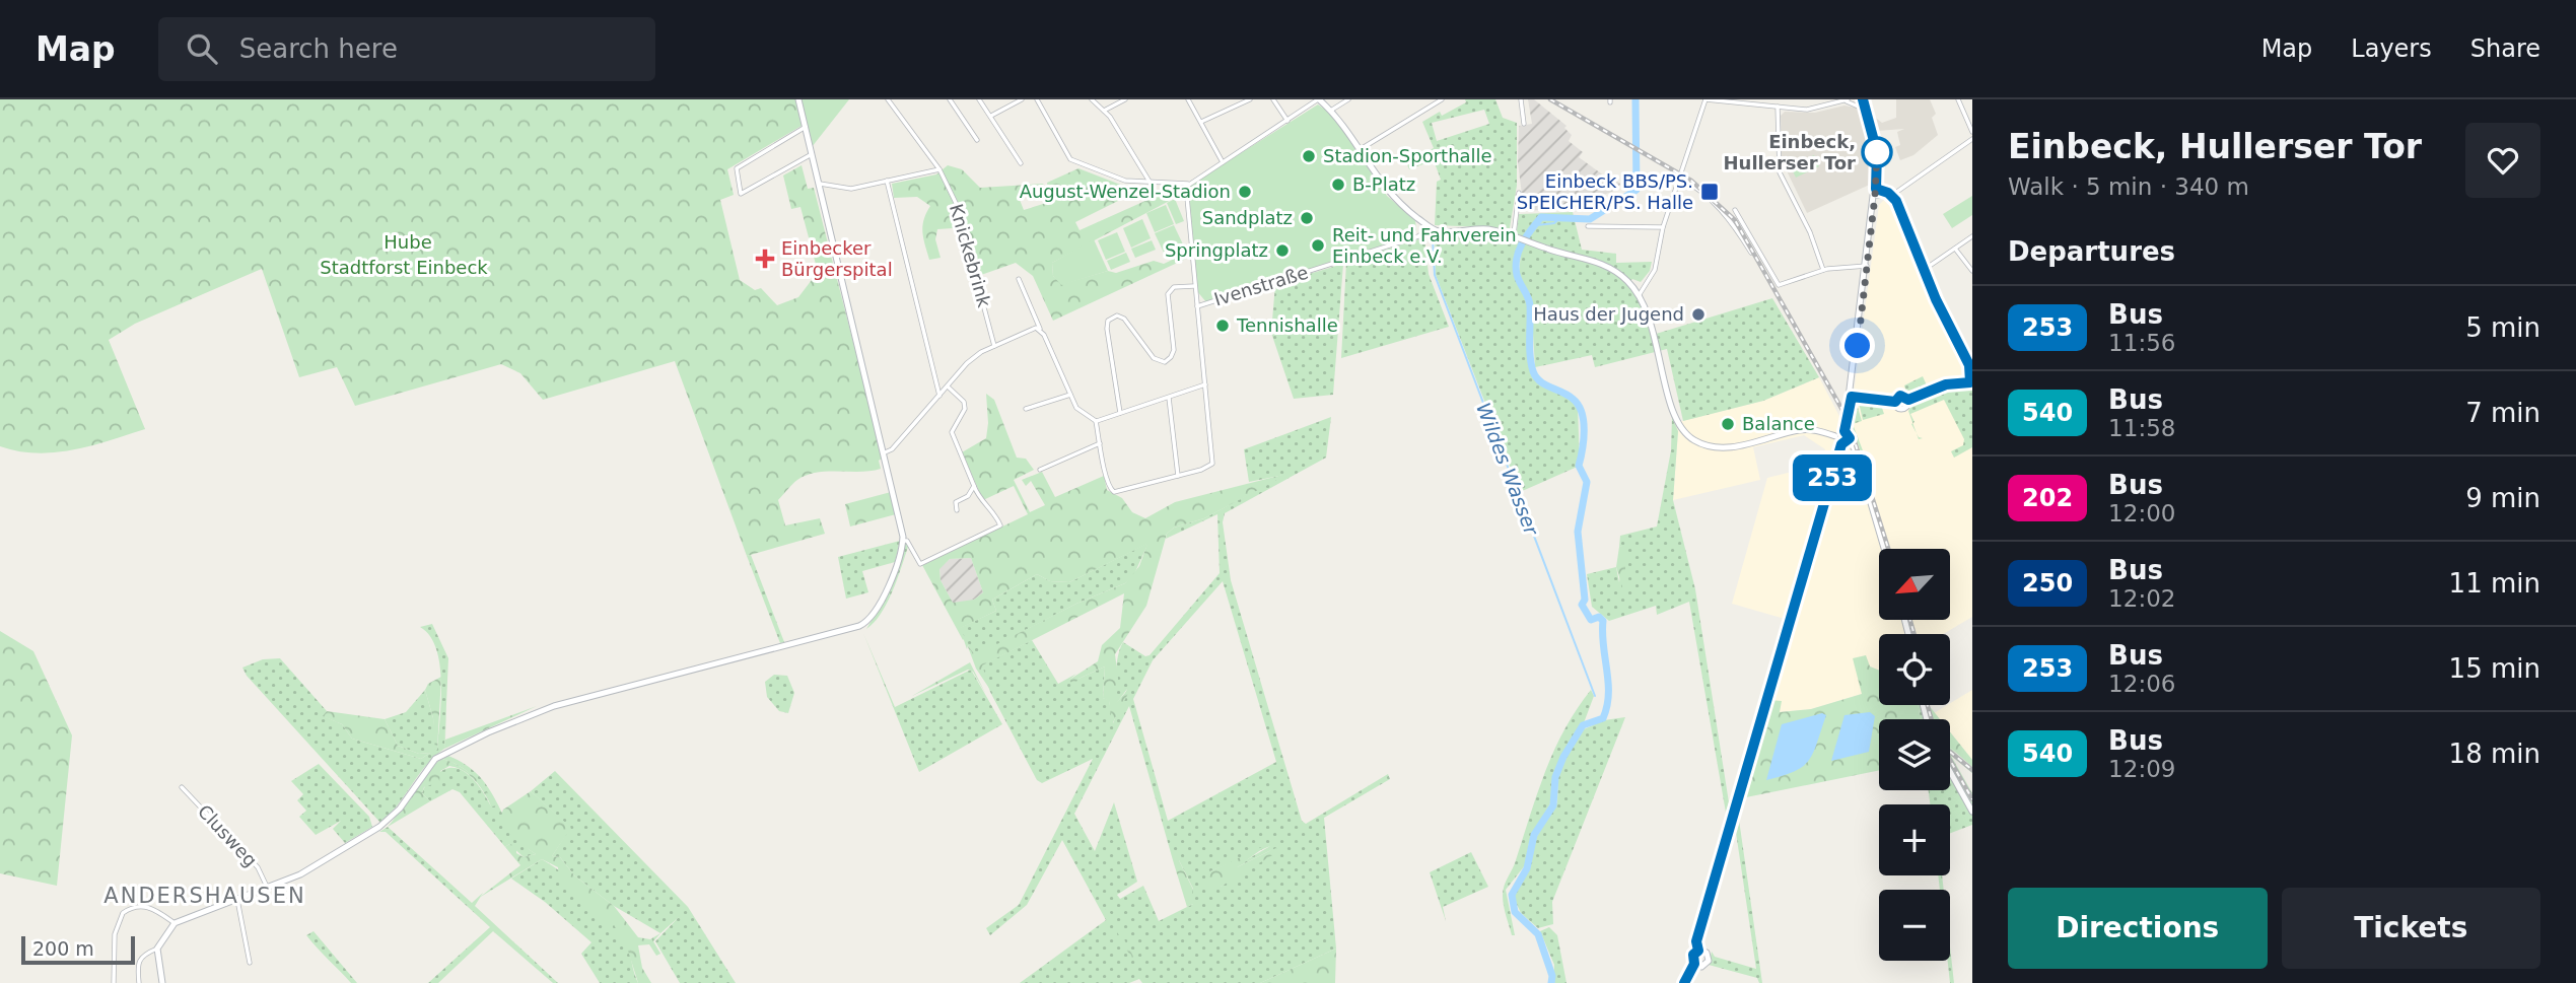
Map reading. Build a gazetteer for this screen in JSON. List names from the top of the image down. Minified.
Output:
{"streets":{"street":["Knickebrink","Ivenstraße","Clusweg"]},"districts":["ANDERSHAUSEN"],"water":["Wildes Wasser"],"parks":["Hube","Stadtforst Einbeck"],"places":{"other":["Einbeck, Hullerser Tor","Stadion-Sporthalle","B-Platz","August-Wenzel-Stadion","Sandplatz","Reit- und Fahrverein Einbeck e.V.","Springplatz","Haus der Jugend","Tennishalle","Balance"],"transit":["Einbeck BBS/PS. SPEICHER/PS. Halle"],"health":["Einbecker Bürgerspital"]},"lines":["bus line 253"],"scale_bar":"200 m","north":"bottom left","page":{"header":"Map","search":"Search here","nav":["Map","Layers","Share"],"on_map":"253","heading":[["Einbeck, Hullerser Tor","Walk · 5 min · 340 m"],"Departures"],"list":[{"mark":"253","name":"Bus","note":"11:56","value":"5 min"},{"mark":"540","name":"Bus","note":"11:58","value":"7 min"},{"mark":"202","name":"Bus","note":"12:00","value":"9 min"},{"mark":"250","name":"Bus","note":"12:02","value":"11 min"},{"mark":"253","name":"Bus","note":"12:06","value":"15 min"},{"mark":"540","name":"Bus","note":"12:09","value":"18 min"}],"map_buttons":["+","−"],"buttons":["Directions","Tickets"],"scale":"200 m"}}
